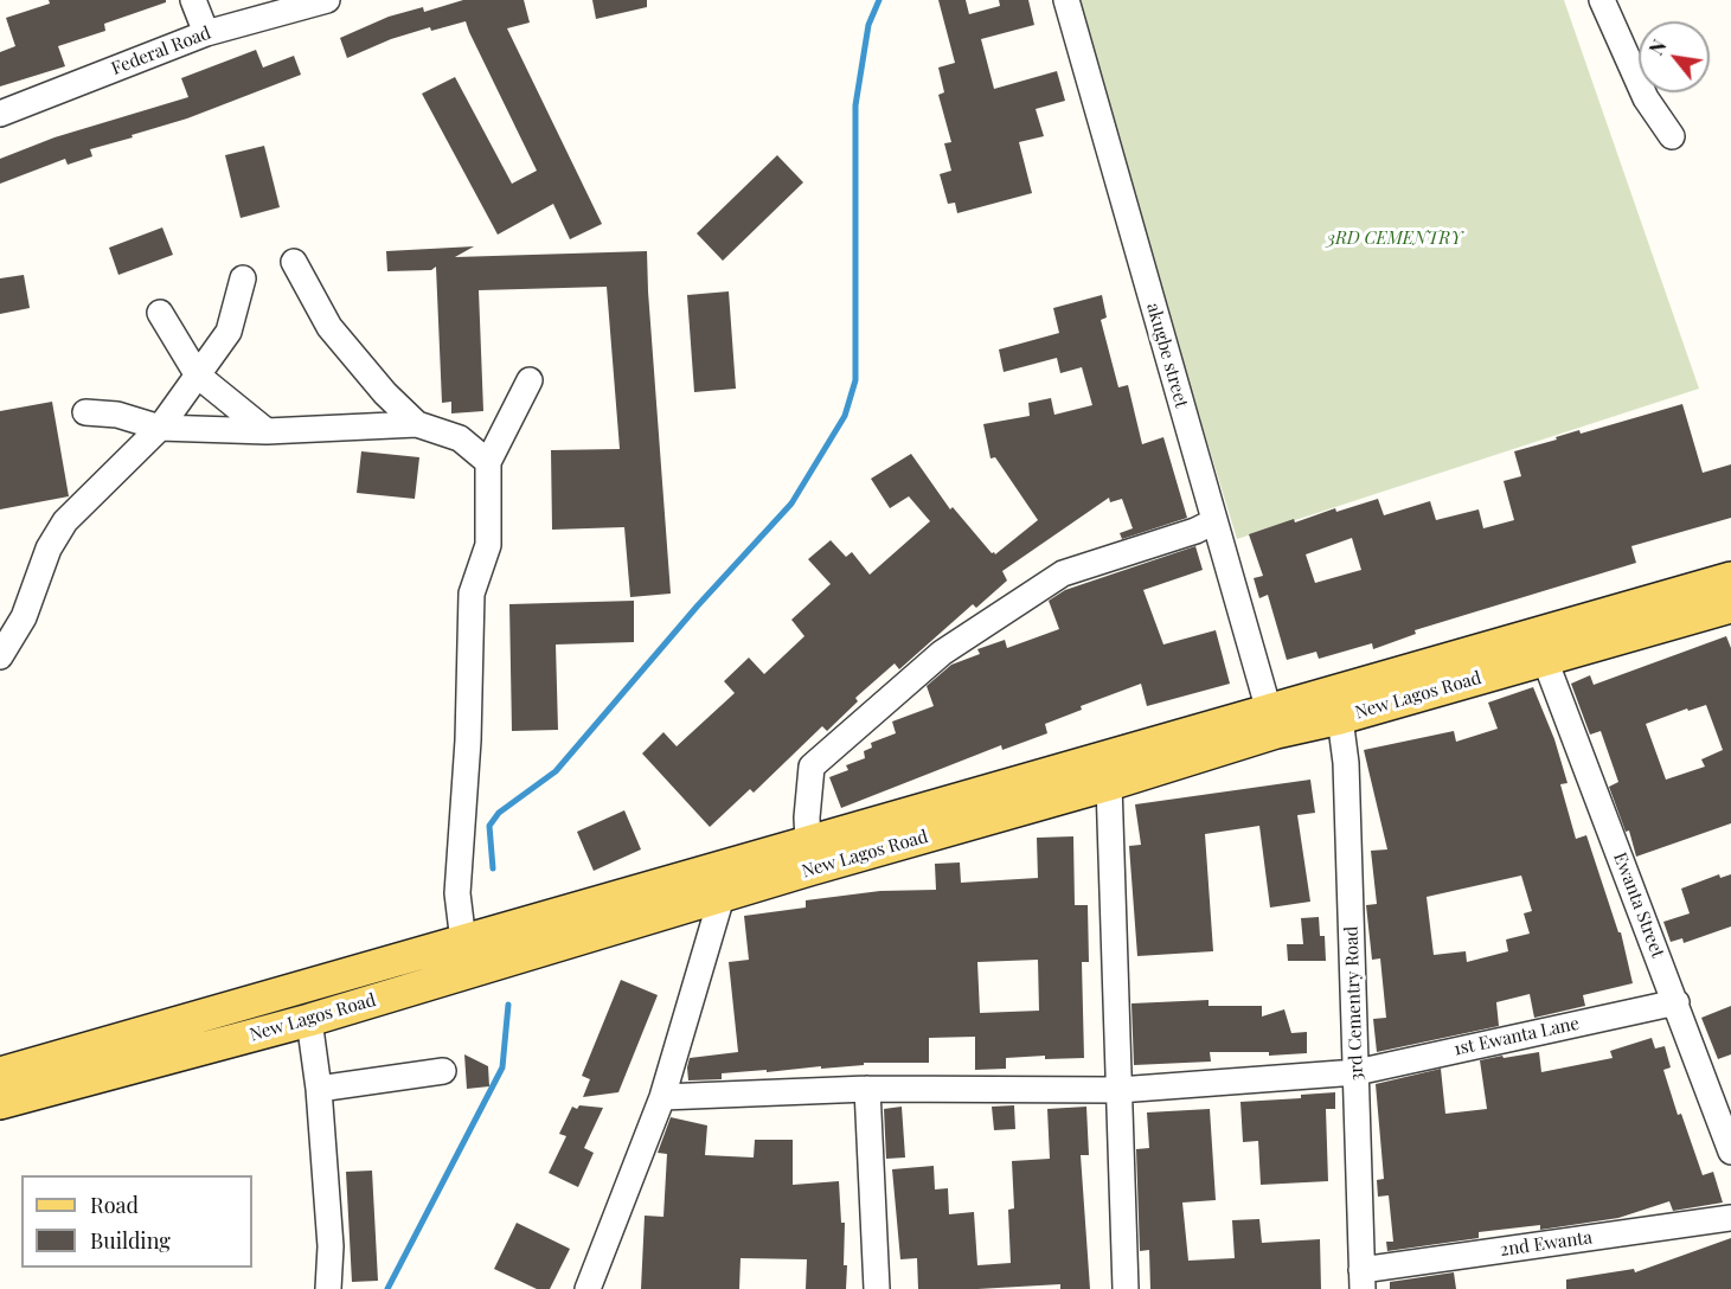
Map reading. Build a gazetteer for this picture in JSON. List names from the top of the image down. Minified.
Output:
{"streets":{"main road":["New Lagos Road"],"street":["Federal Road","akugbe street","Ewanta Street","3rd Cementry Road","1st Ewanta Lane","2nd Ewanta"]},"crossings":[["akugbe street","New Lagos Road"],["New Lagos Road","Ewanta Street"],["New Lagos Road","3rd Cementry Road"],["Ewanta Street","1st Ewanta Lane"],["3rd Cementry Road","1st Ewanta Lane"],["3rd Cementry Road","2nd Ewanta"]],"parks":["3RD CEMENTRY"],"legend":["Road","Building"],"north":"top left"}
